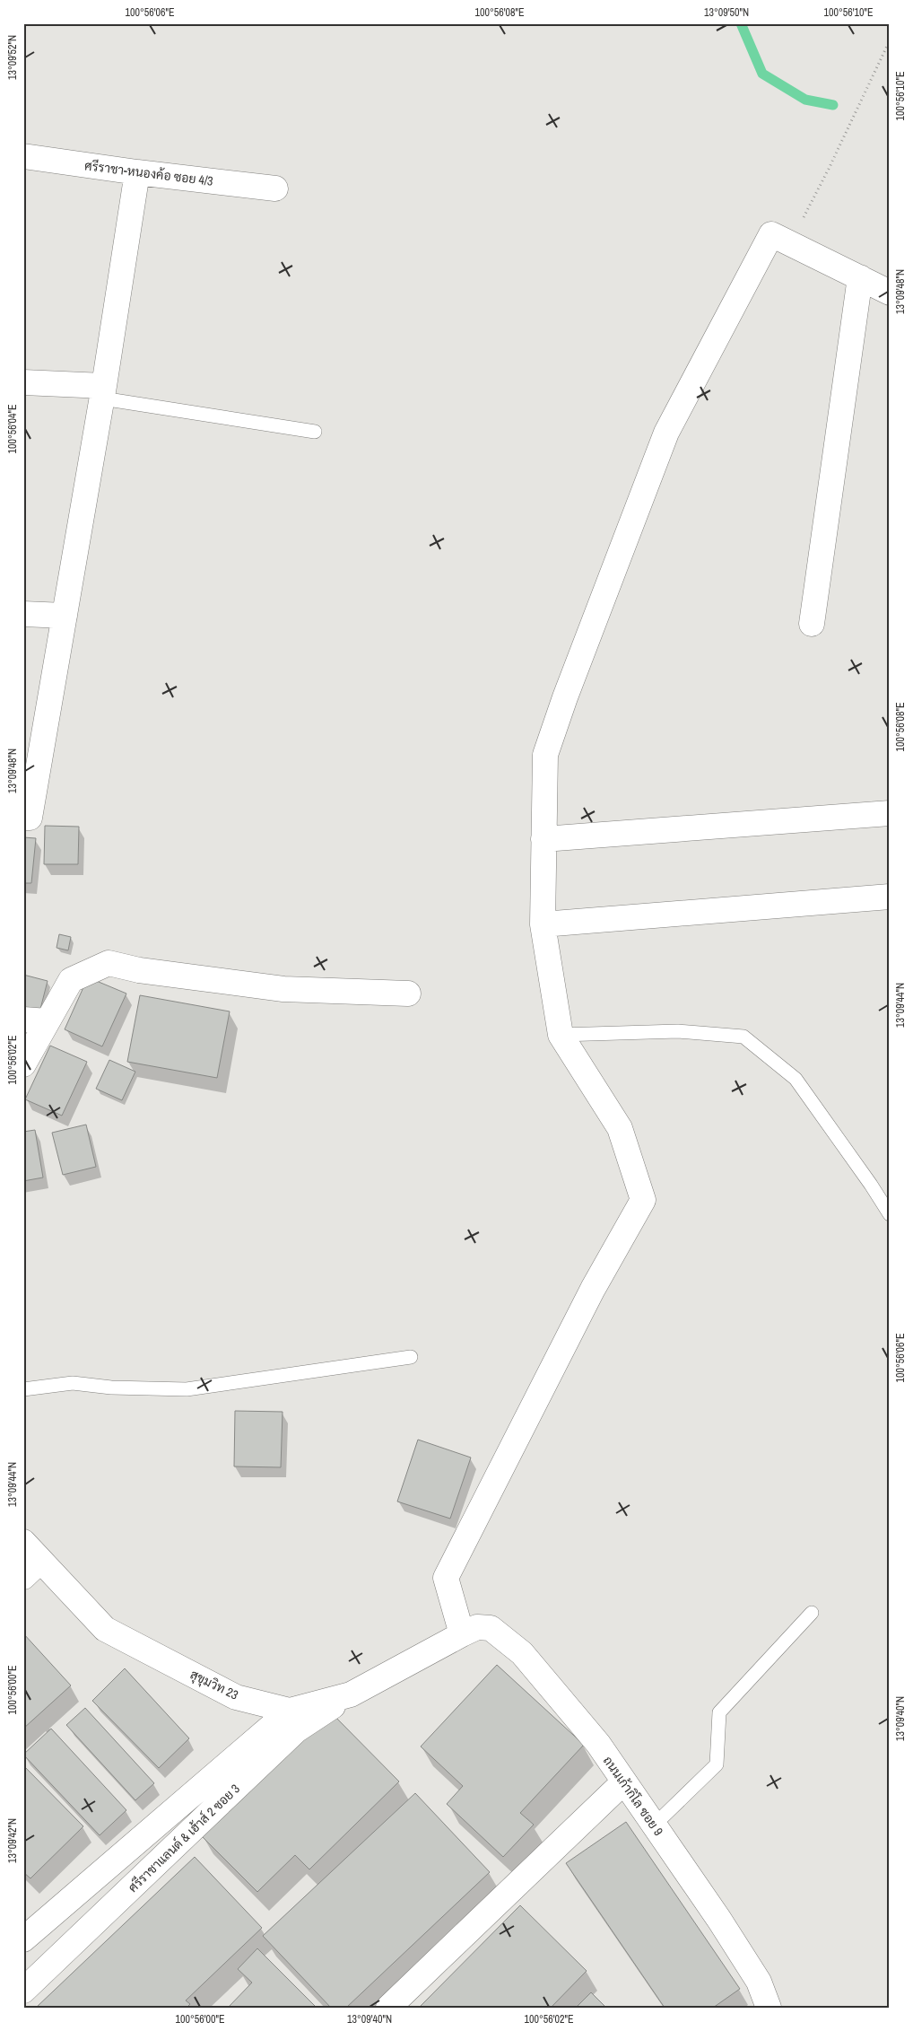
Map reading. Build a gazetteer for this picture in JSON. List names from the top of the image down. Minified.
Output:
{"streets":{"street":["ศรีราชา-หนองค้อ ซอย 4/3","สุขุมวิท 23","ถนนเก้ากิโล ซอย 9","ศรีราชาแลนด์ & เฮ้าส์ 2 ซอย 3"]},"crossings":[["สุขุมวิท 23","ถนนเก้ากิโล ซอย 9"],["สุขุมวิท 23","ศรีราชาแลนด์ & เฮ้าส์ 2 ซอย 3"]],"coordinates":["100°56'06\"E","100°56'08\"E","13°09'50\"N","100°56'10\"E","13°09'52\"N","13°09'48\"N","100°56'04\"E","13°09'44\"N","100°56'02\"E","100°56'00\"E","13°09'40\"N","13°09'42\"N"]}
